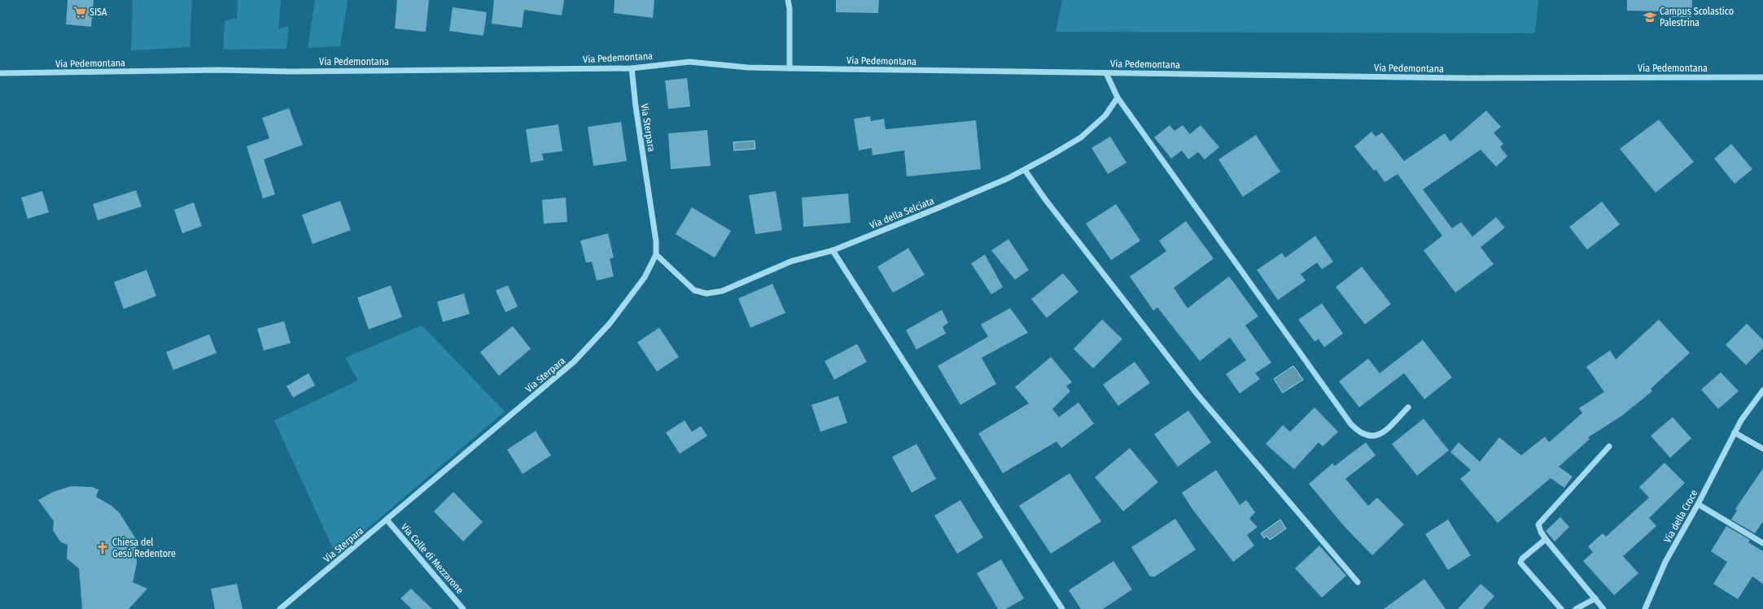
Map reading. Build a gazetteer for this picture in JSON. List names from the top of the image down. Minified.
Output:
{"streets":{"street":["Via Pedemontana","Via Sterpara","Via della Selciata","Via della Croce","Via Colle di Mezzarone"]},"crossings":[["Via Pedemontana","Via Sterpara"],["Via Sterpara","Via della Selciata"],["Via Sterpara","Via Colle di Mezzarone"]],"places":{"supermarket":["SISA"],"school or university":["Campus Scolastico Palestrina"],"church":["Chiesa del Gesù Redentore"]}}
